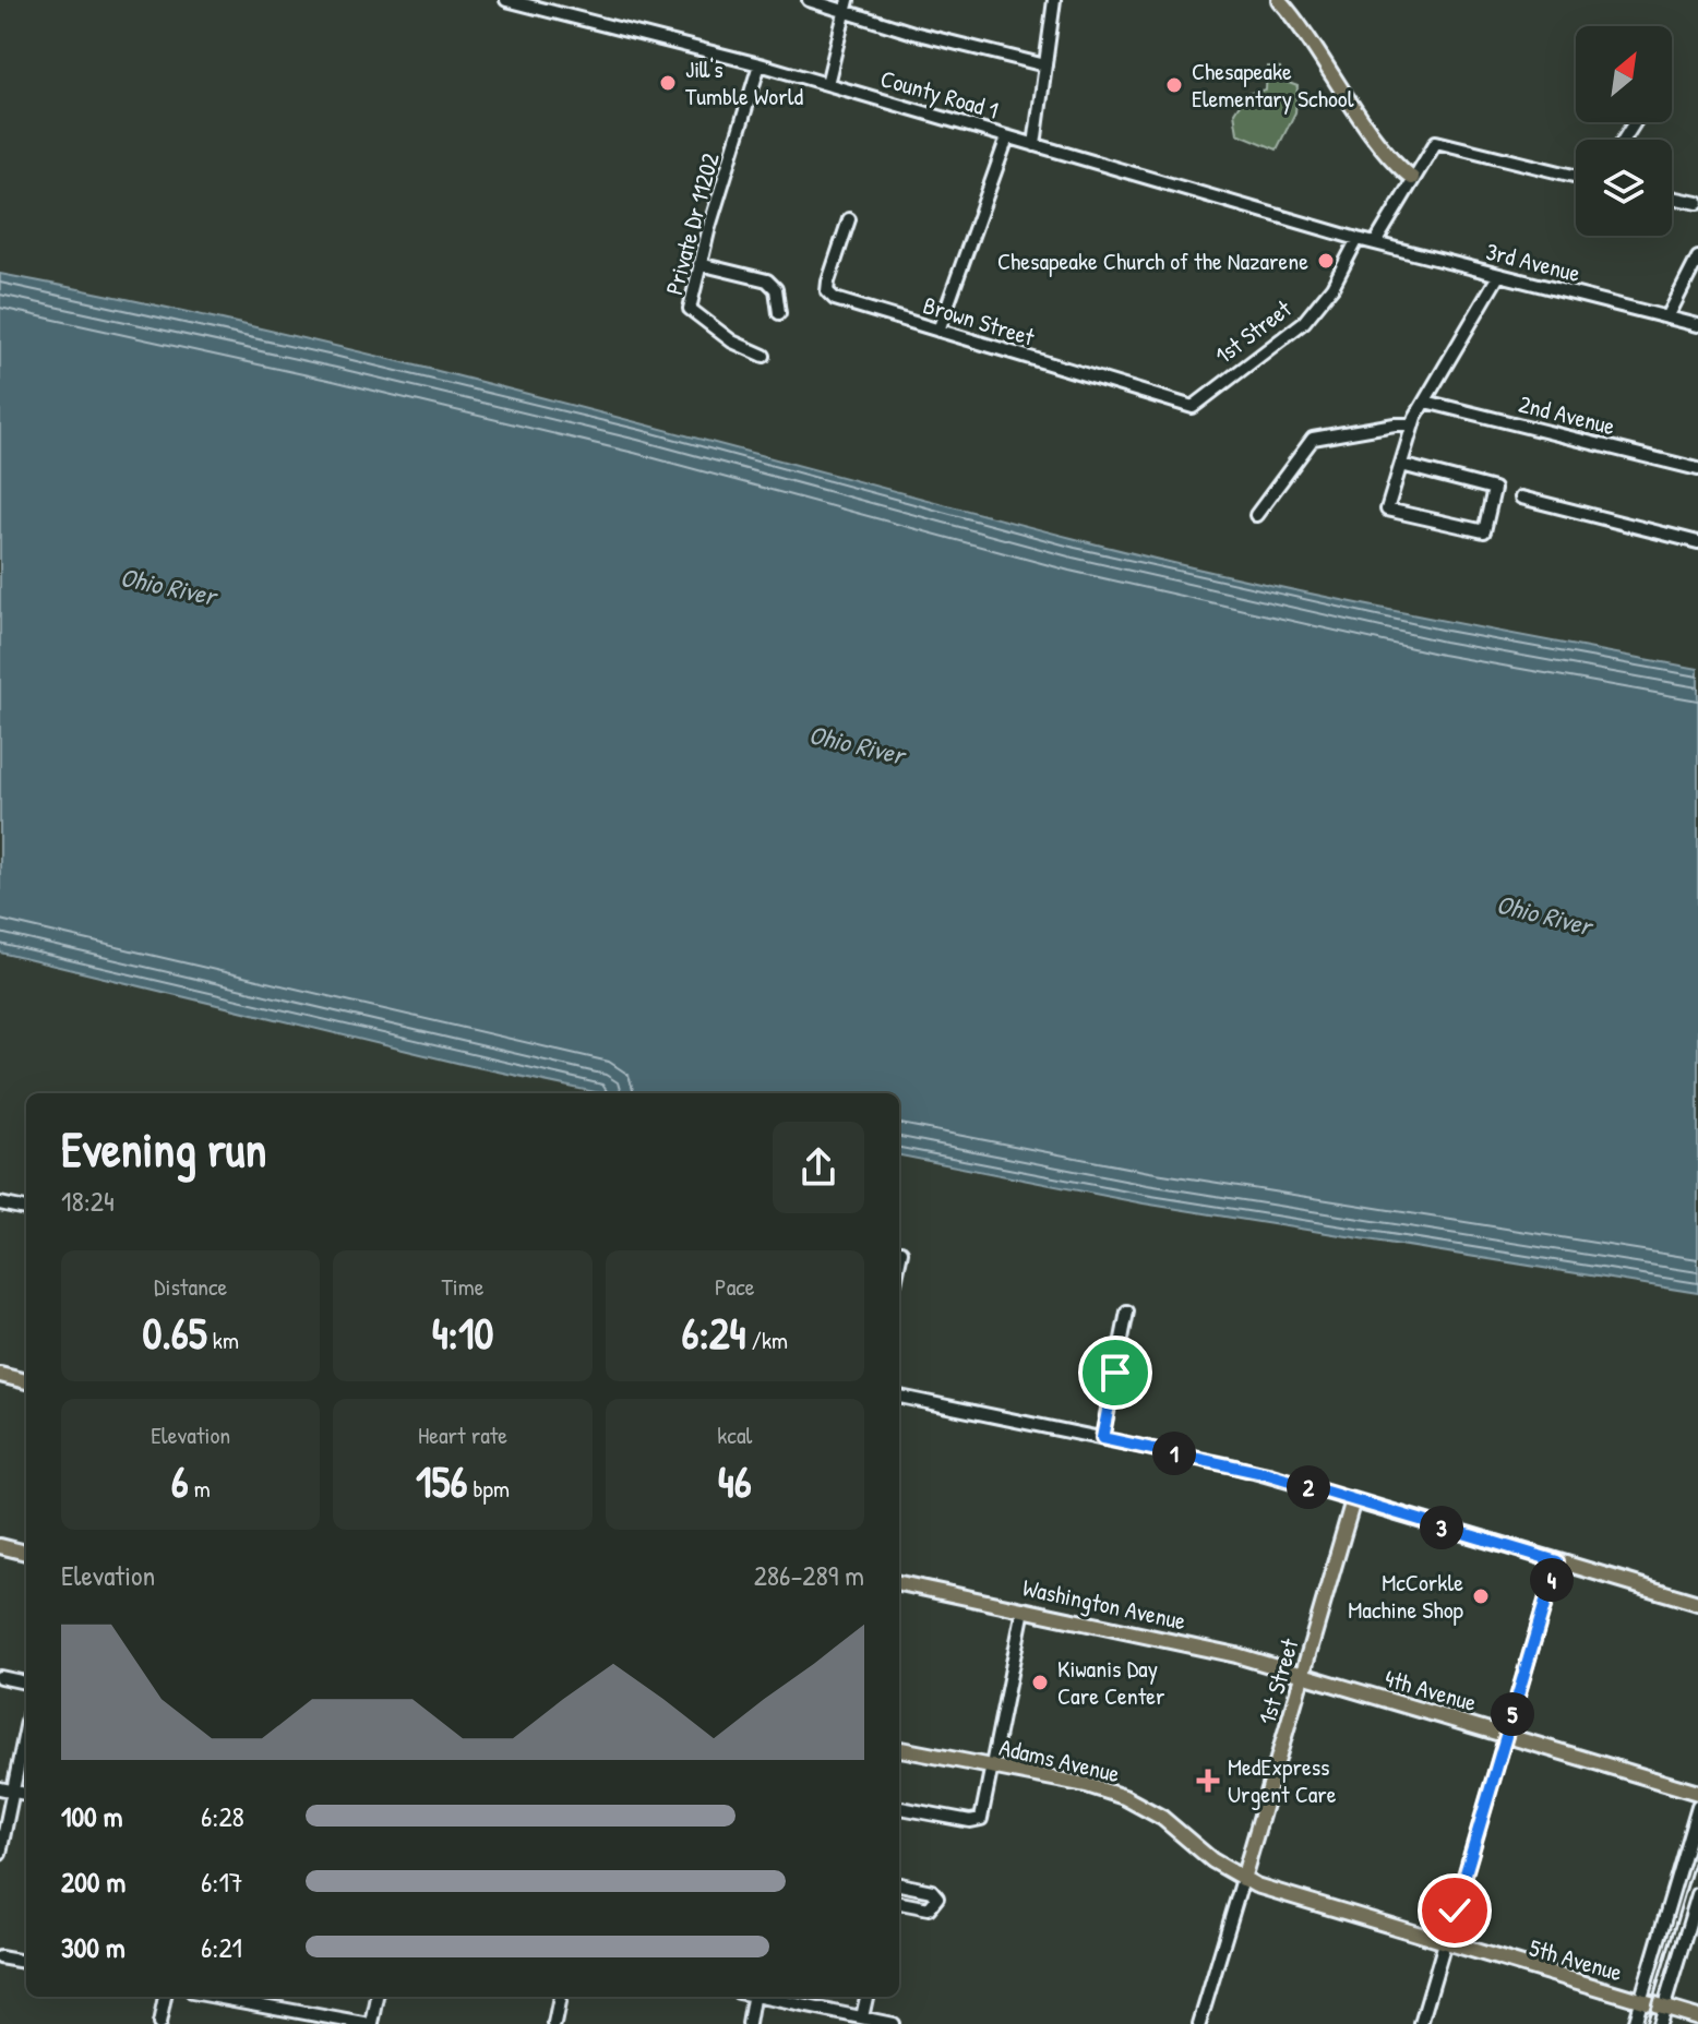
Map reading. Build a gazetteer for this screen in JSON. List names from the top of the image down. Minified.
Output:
{"streets":{"main road":["1st Street","Washington Avenue","4th Avenue","Adams Avenue","5th Avenue"],"street":["County Road 1","Private Dr 11202","3rd Avenue","Brown Street","2nd Avenue"]},"crossings":[["County Road 1","Private Dr 11202"],["County Road 1","3rd Avenue"],["County Road 1","1st Street"],["3rd Avenue","1st Street"],["Brown Street","1st Street"],["1st Street","Washington Avenue"],["1st Street","4th Avenue"],["1st Street","Adams Avenue"],["1st Street","5th Avenue"],["Washington Avenue","4th Avenue"],["Adams Avenue","5th Avenue"]],"water":["Ohio River"],"places":{"other":["Jill's Tumble World","Chesapeake Elementary School","Chesapeake Church of the Nazarene","McCorkle Machine Shop","Kiwanis Day Care Center"],"health":["MedExpress Urgent Care"]},"north":"top right","page":{"heading":["Evening run","18:24"],"stats":[["Distance","0.65 km"],["Time","4:10"],["Pace","6:24 /km"],["Elevation","6 m"],["Heart rate","156 bpm"],["kcal","46"]],"pins":["1","2","3","4","5"],"chart":["Elevation","286–289 m"],"list":[{"name":"100 m","note":"6:28"},{"name":"200 m","note":"6:17"},{"name":"300 m","note":"6:21"}]}}
